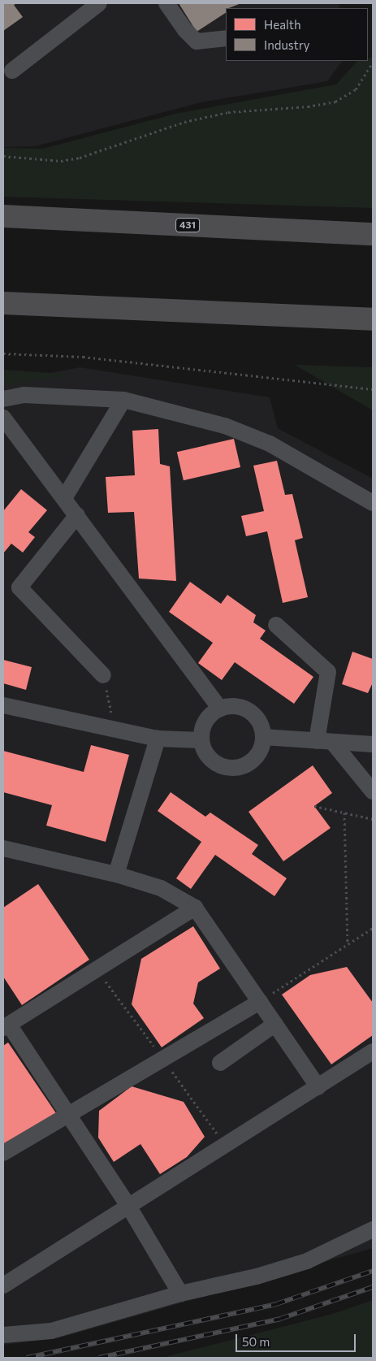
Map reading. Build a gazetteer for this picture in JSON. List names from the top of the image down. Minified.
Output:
{"streets":{"highway":["431"]},"legend":["Health","Industry"],"scale_bar":"50 m"}
